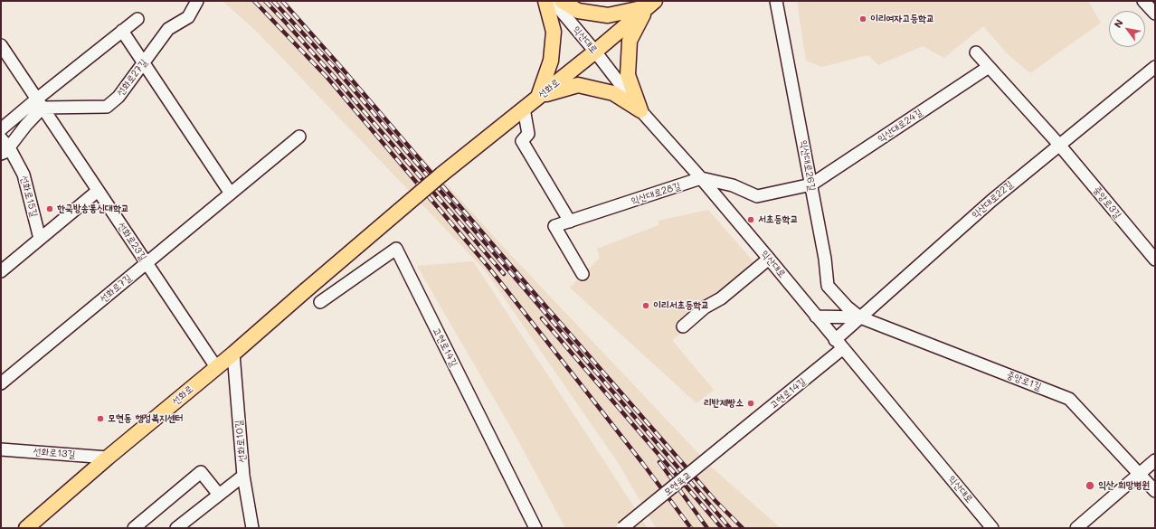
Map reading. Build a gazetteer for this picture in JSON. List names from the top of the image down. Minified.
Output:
{"streets":{"main road":["선화로"],"street":["익산대로","선화로27길","익산대로24길","익산대로26길","익산대로28길","선화로15길","익산대로22길","중앙로3길","선화로23길","선화로7길","고현로14길","중앙로1길","선화로10길","선화로13길","모현육교"]},"crossings":[["익산대로","선화로"],["익산대로","익산대로28길"],["익산대로","익산대로22길"],["익산대로","고현로14길"],["선화로27길","선화로23길"],["선화로","선화로23길"],["선화로","선화로10길"],["선화로","선화로13길"],["익산대로24길","익산대로26길"],["익산대로24길","익산대로28길"],["익산대로26길","익산대로28길"],["익산대로26길","익산대로22길"],["익산대로26길","중앙로1길"],["익산대로22길","중앙로3길"],["익산대로22길","고현로14길"],["익산대로22길","중앙로1길"],["선화로23길","선화로7길"],["고현로14길","모현육교"]],"places":["이리여자고등학교","한국방송통신대학교","서초등학교","이리서초등학교","리반제빵소","모현동 행정복지센터","익산 희망병원"],"north":"top left"}
